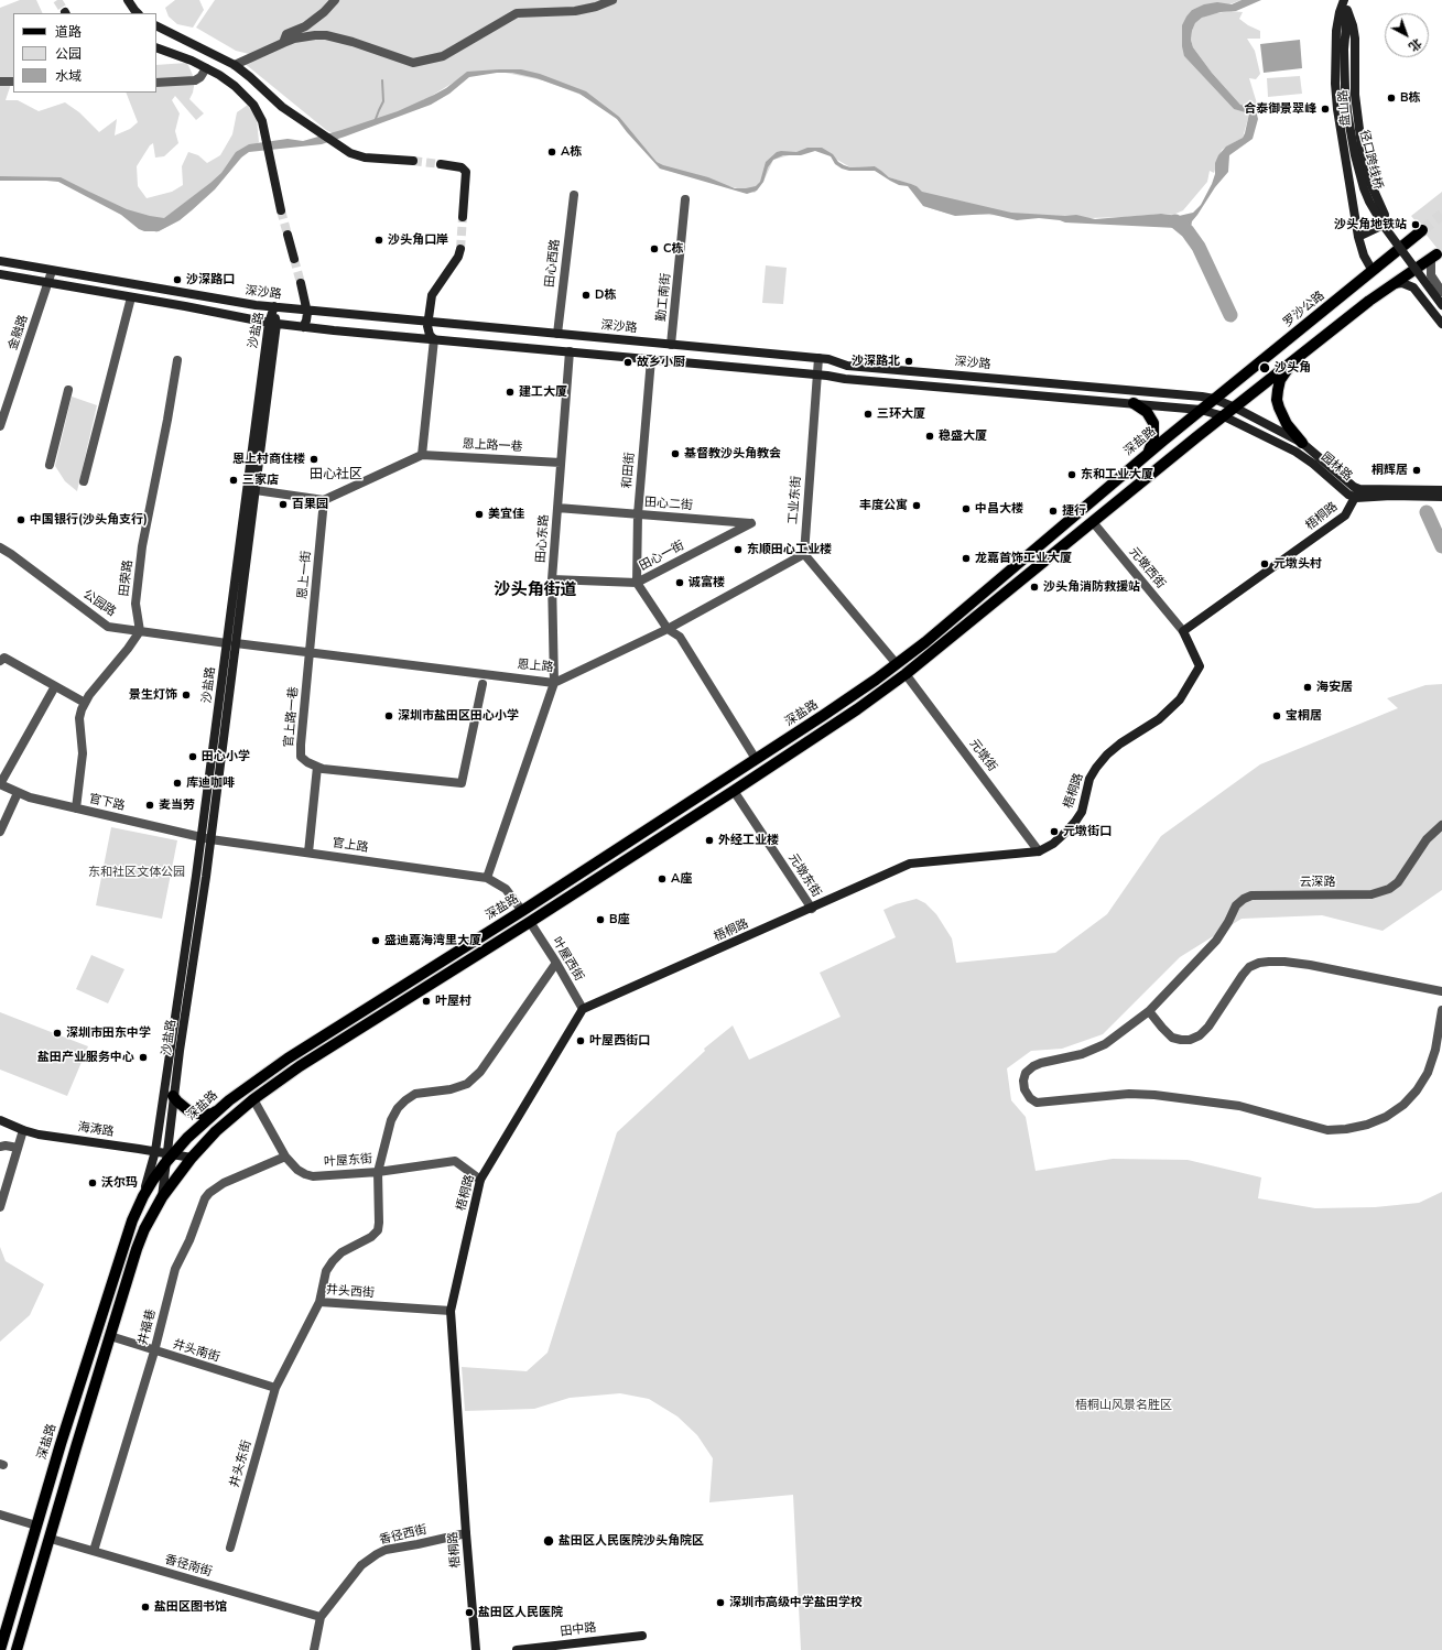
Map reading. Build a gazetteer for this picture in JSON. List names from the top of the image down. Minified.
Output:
{"streets":{"main road":["盘山路","径口跨线桥","深沙路","罗沙公路","沙盐路","深盐路","园林路","梧桐路","海涛路","田中路"],"street":["田心西路","勤工南街","金融路","恩上路一巷","和田街","工业东街","田心二街","田心东路","田心一街","元墩西街","恩上一街","田荣路","公园路","恩上路","官上路一巷","元墩街","官下路","官上路","元墩东街","云深路","叶屋西街","叶屋东街","井头西街","井福巷","井头南街","井头东街","香径西街","香径南街"]},"crossings":[["盘山路","径口跨线桥"],["盘山路","罗沙公路"],["田心西路","深沙路"],["深沙路","勤工南街"],["深沙路","罗沙公路"],["深沙路","沙盐路"],["深沙路","金融路"],["深沙路","园林路"],["深沙路","工业东街"],["罗沙公路","深盐路"],["沙盐路","深盐路"],["沙盐路","公园路"],["沙盐路","恩上路"],["沙盐路","官下路"],["沙盐路","官上路"],["沙盐路","海涛路"],["深盐路","海涛路"],["恩上路一巷","田心东路"],["恩上路一巷","恩上一街"],["园林路","梧桐路"],["和田街","田心二街"],["和田街","田心一街"],["工业东街","恩上路"],["田心二街","田心东路"],["田心二街","田心一街"],["梧桐路","元墩西街"],["梧桐路","元墩街"],["梧桐路","元墩东街"],["梧桐路","叶屋西街"],["梧桐路","叶屋东街"],["梧桐路","井头西街"],["梧桐路","香径西街"],["田心东路","田心一街"],["田心东路","恩上路"],["田心东路","官上路"],["恩上一街","恩上路"],["恩上一街","官上路一巷"],["田荣路","公园路"],["公园路","恩上路"],["恩上路","官上路一巷"],["官下路","官上路"],["叶屋东街","井福巷"],["井头西街","井头南街"],["井头西街","井头东街"],["井福巷","井头南街"],["井福巷","香径南街"],["井头南街","井头东街"],["香径西街","香径南街"]],"districts":["田心社区","沙头角街道"],"parks":["东和社区文体公园","梧桐山风景名胜区"],"places":["B栋","合泰御景翠峰","A栋","沙头角地铁站","沙头角口岸","C栋","沙深路口","D栋","沙深路北","故乡小厨","沙头角","建工大厦","三环大厦","稳盛大厦","基督教沙头角教会","恩上村商住楼","桐辉居","东和工业大厦","三家店","百果园","丰度公寓","中昌大楼","捷行","美宜佳","中国银行(沙头角支行)","东顺田心工业楼","龙嘉首饰工业大厦","元墩头村","诚富楼","沙头角消防救援站","海安居","景生灯饰","深圳市盐田区田心小学","宝桐居","田心小学","库迪咖啡","麦当劳","元墩街口","外经工业楼","A座","B座","盛迪嘉海湾里大厦","叶屋村","深圳市田东中学","叶屋西街口","盐田产业服务中心","沃尔玛","盐田区人民医院沙头角院区","深圳市高级中学盐田学校","盐田区图书馆","盐田区人民医院"],"legend":["道路","公园","水域"],"north":"bottom right"}
